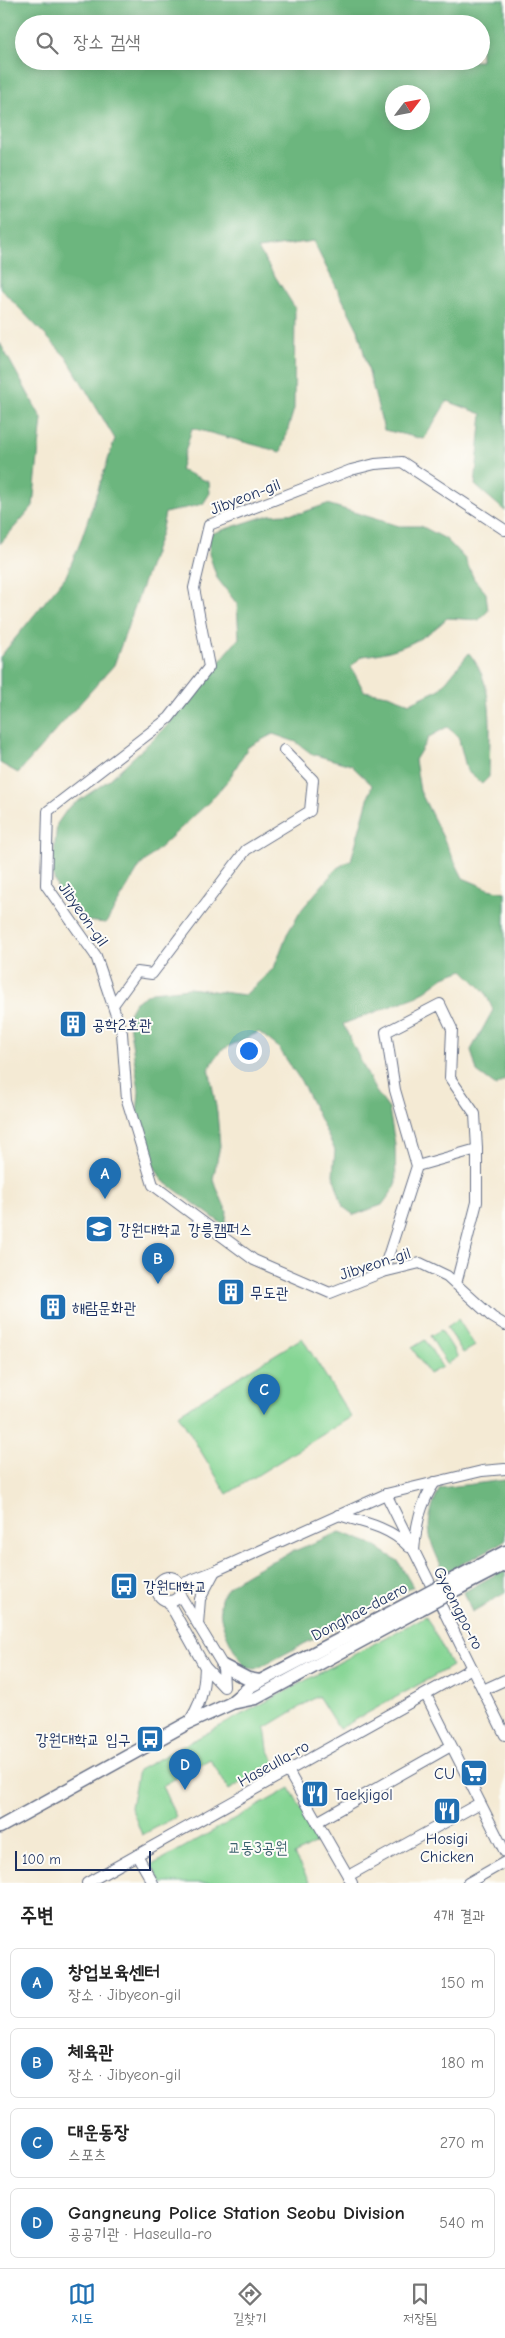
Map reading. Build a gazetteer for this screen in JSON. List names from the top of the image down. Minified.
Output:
{"streets":{"main road":["Donghae-daero"],"street":["Jibyeon-gil","Gyeongpo-ro","Haseulla-ro"]},"crossings":[["Gyeongpo-ro","Haseulla-ro"]],"parks":["교동3공원"],"places":{"building":["공학2호관","무도관","해람문화관"],"school or university":["강원대학교 강릉캠퍼스"],"bus stop":["강원대학교","강원대학교 입구"],"supermarket":["CU"],"restaurant":["Taekjigol","Hosigi Chicken"]},"scale_bar":"100 m","north":"top right","page":{"search":"장소 검색","pins":["A","B","C","D"],"scale":"100 m","heading":["주변","4개 결과"],"list":[{"mark":"A","name":"창업보육센터","note":"장소 · Jibyeon-gil","value":"150 m"},{"mark":"B","name":"체육관","note":"장소 · Jibyeon-gil","value":"180 m"},{"mark":"C","name":"대운동장","note":"스포츠","value":"270 m"},{"mark":"D","name":"Gangneung Police Station Seobu Division","note":"공공기관 · Haseulla-ro","value":"540 m"}],"nav":["지도","길찾기","저장됨"]}}
